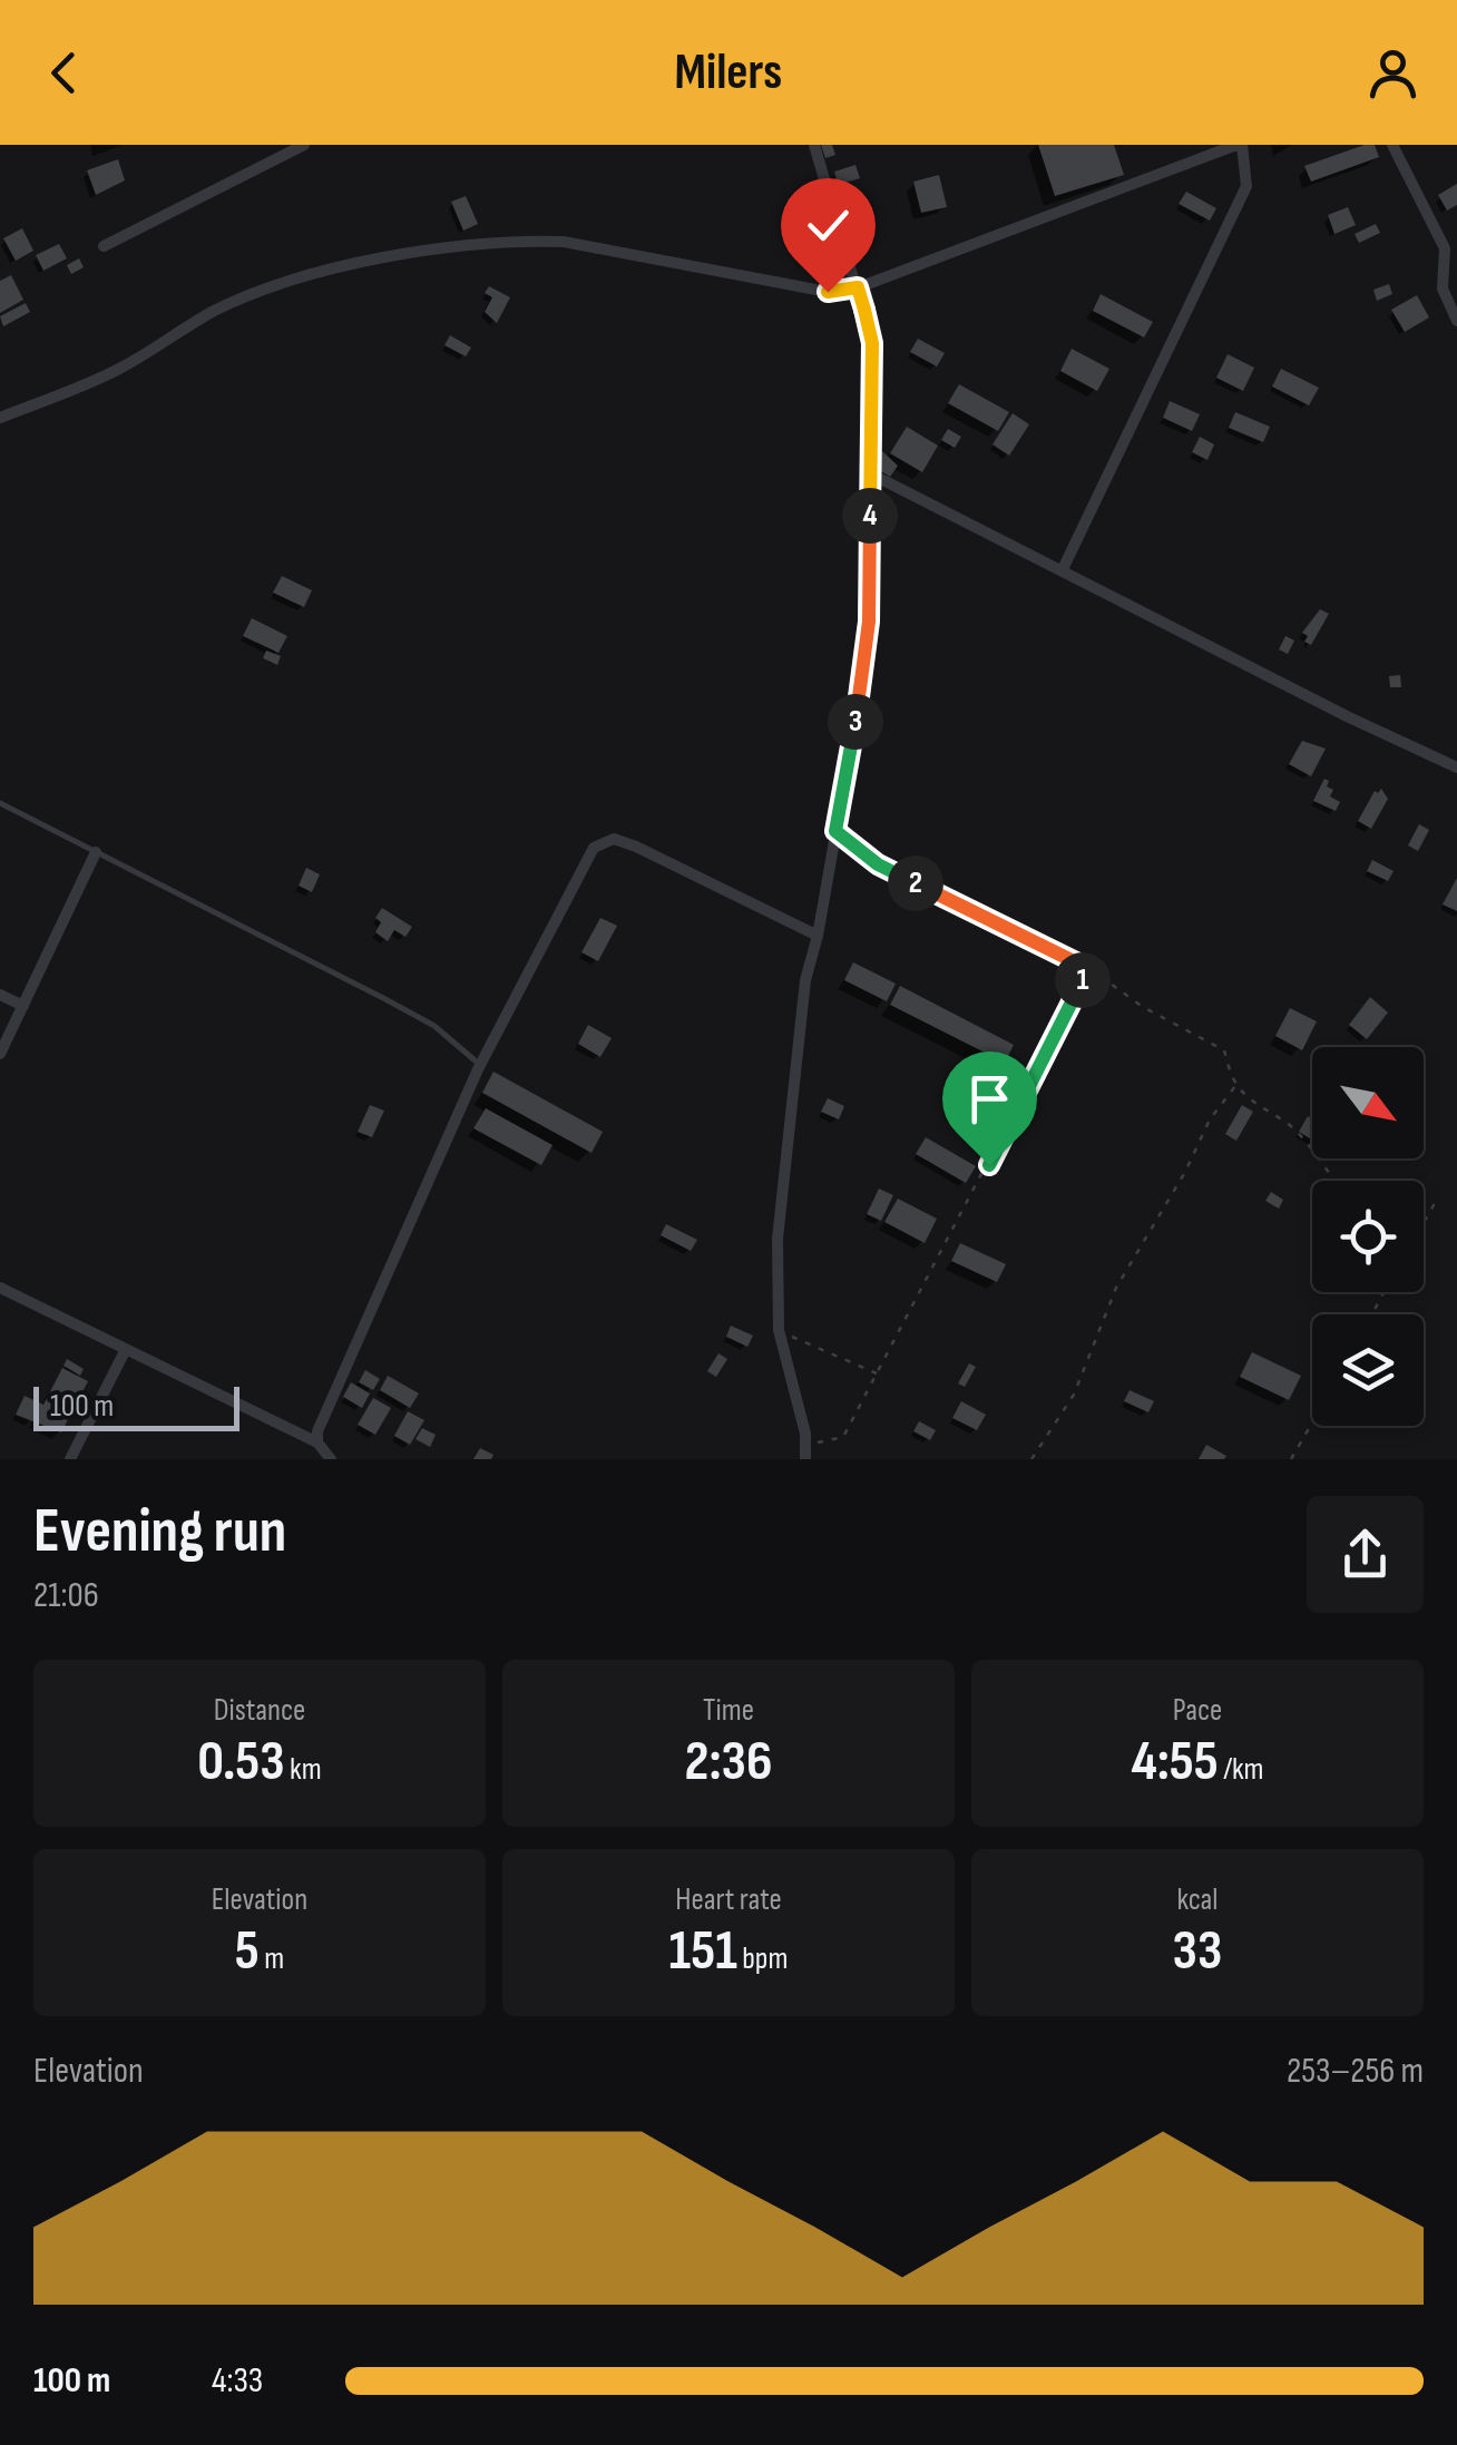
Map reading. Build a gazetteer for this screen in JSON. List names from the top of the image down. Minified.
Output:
{"scale_bar":"100 m","north":"bottom right","page":{"header":"Milers","pins":["4","3","2","1"],"scale":"100 m","heading":["Evening run","21:06"],"stats":[["Distance","0.53 km"],["Time","2:36"],["Pace","4:55 /km"],["Elevation","5 m"],["Heart rate","151 bpm"],["kcal","33"]],"chart":["Elevation","253–256 m"],"list":[{"name":"100 m","note":"4:33"}]}}
